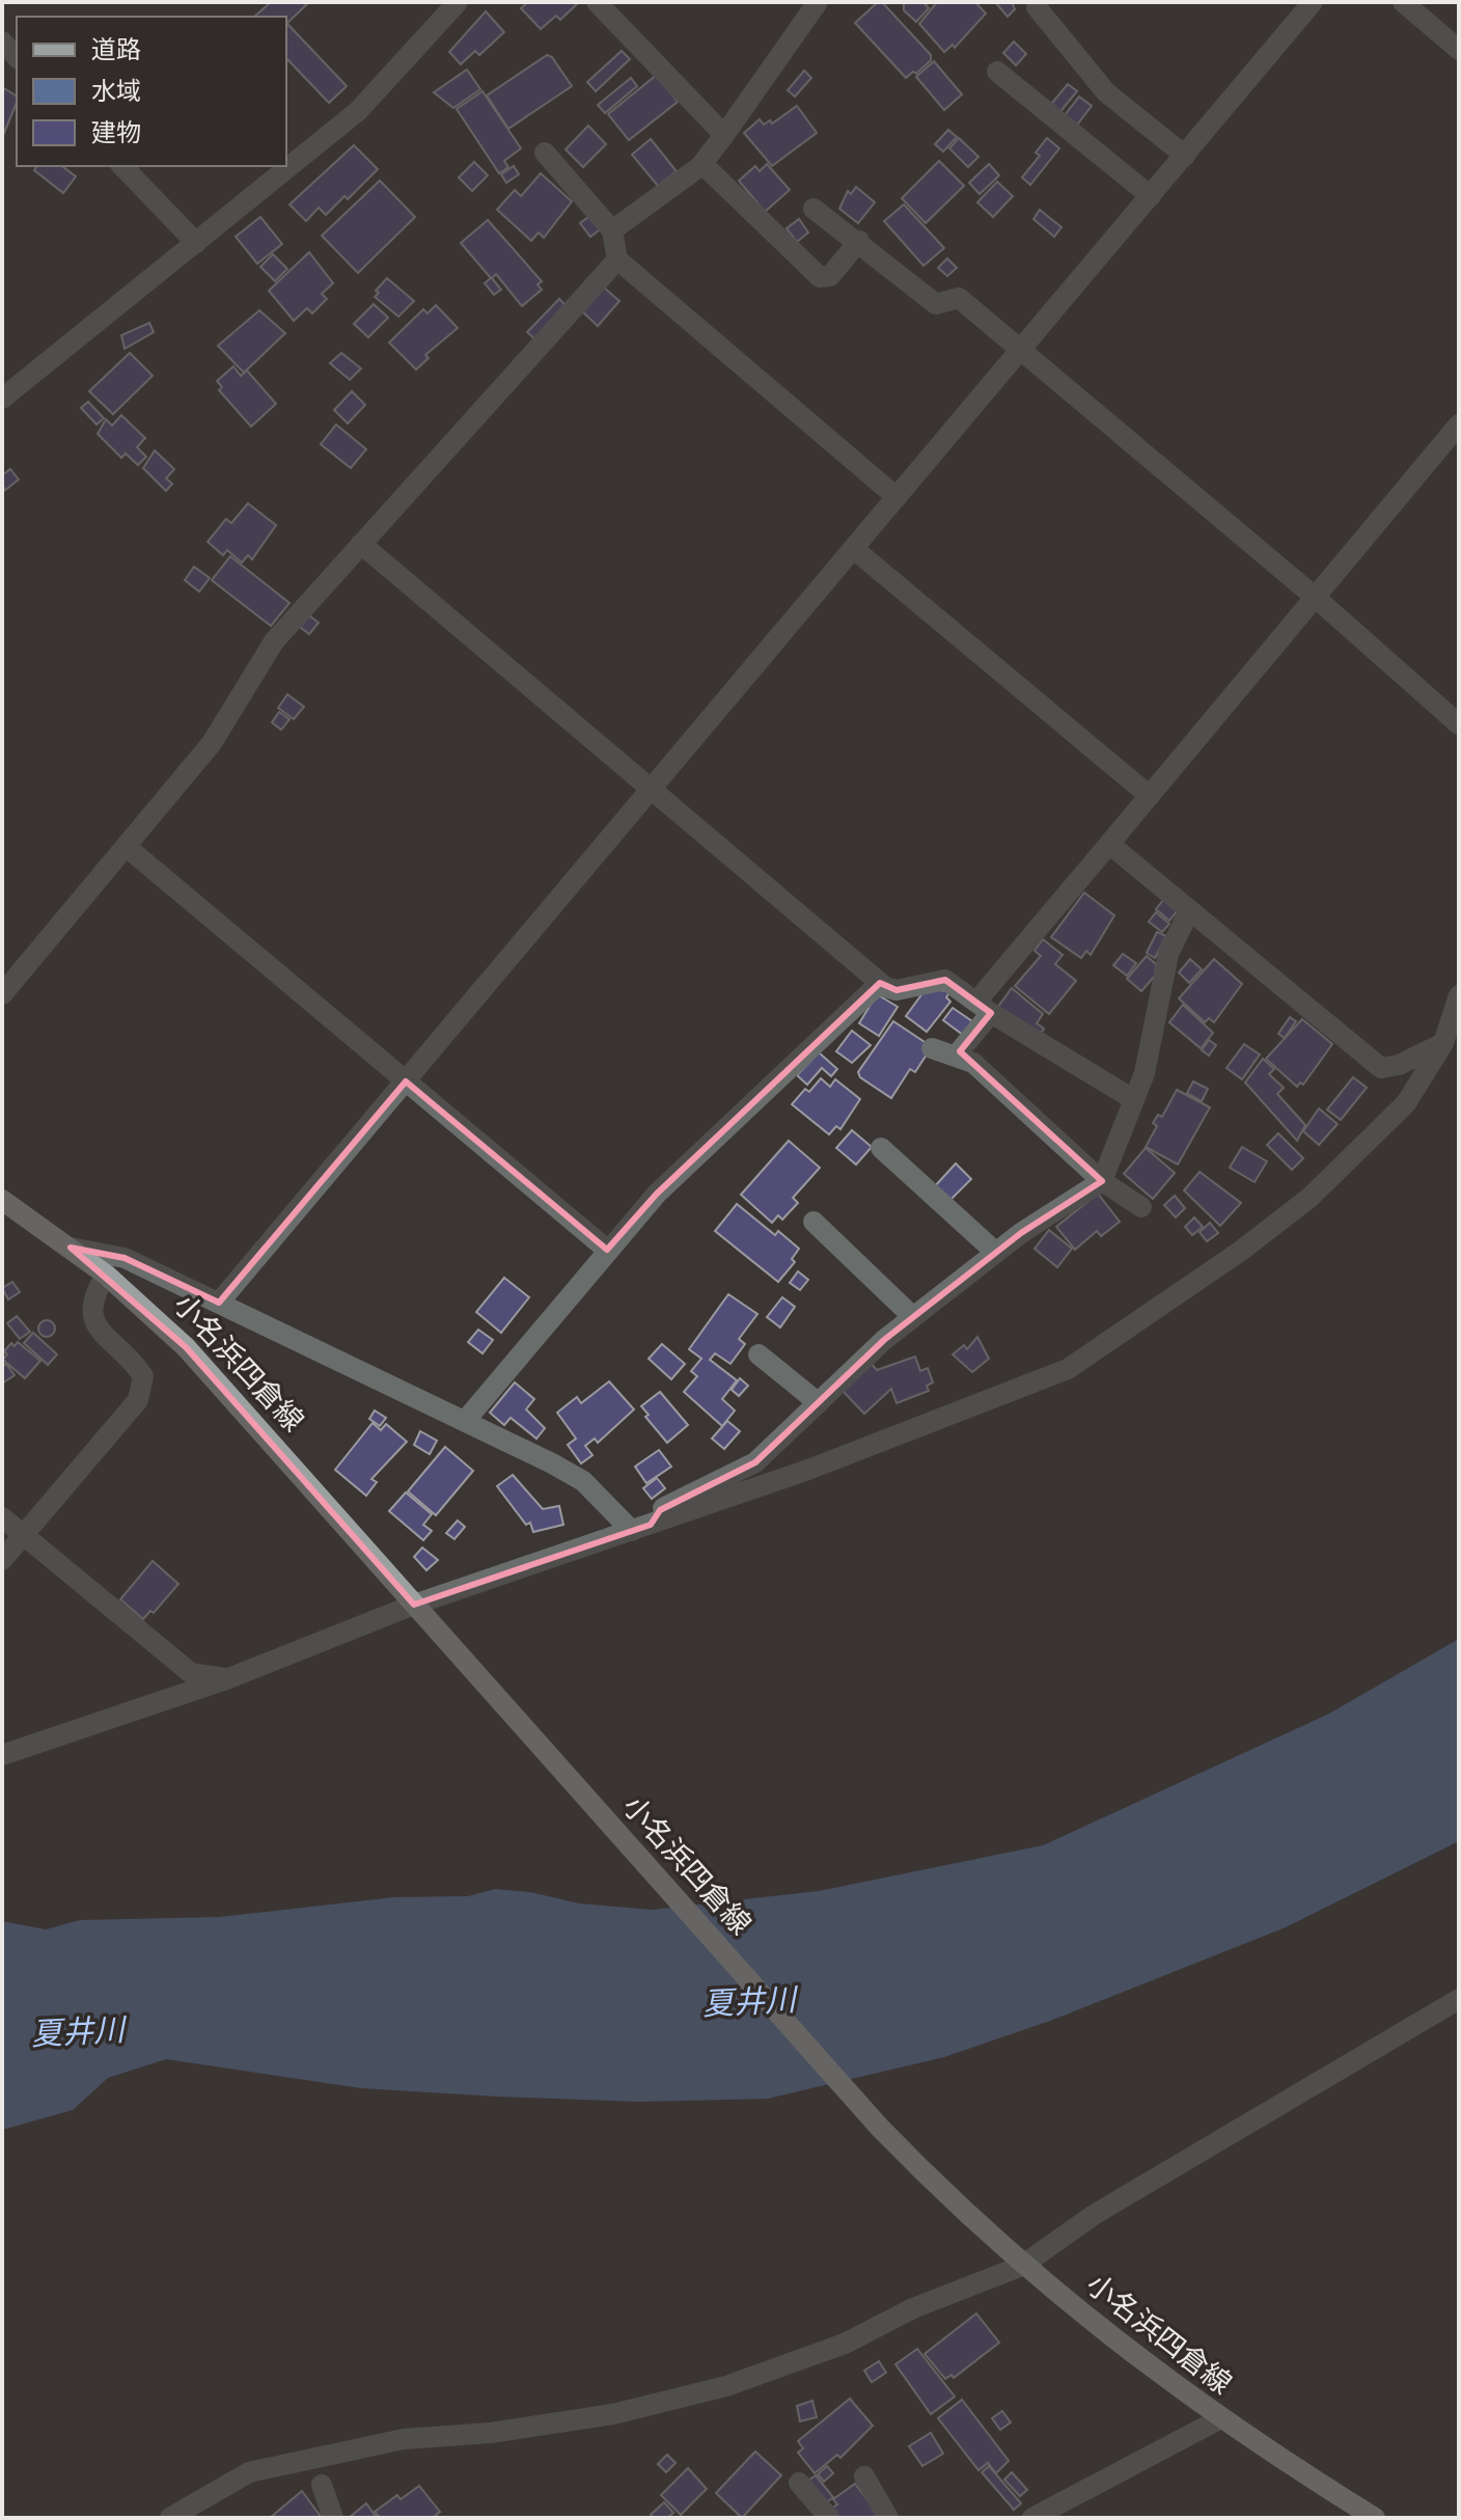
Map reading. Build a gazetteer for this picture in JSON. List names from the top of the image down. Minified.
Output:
{"streets":{"main road":["小名浜四倉線"]},"water":["夏井川"],"legend":["道路","水域","建物"]}
